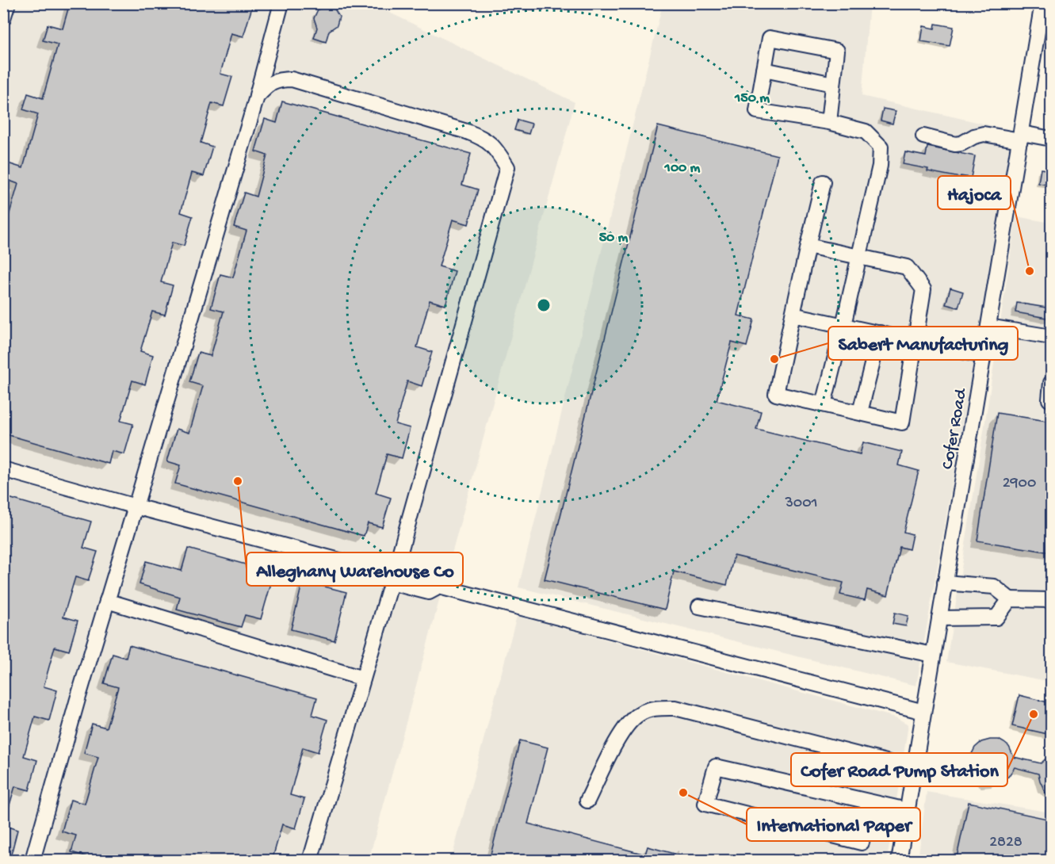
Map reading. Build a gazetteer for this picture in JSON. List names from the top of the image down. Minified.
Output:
{"streets":{"street":["Cofer Road"]},"places":["Hajoca","Sabert Manufacturing","Alleghany Warehouse Co","Cofer Road Pump Station","International Paper"],"house_numbers":["2900","3001","2828"],"rings":["150 m","100 m","50 m"]}
